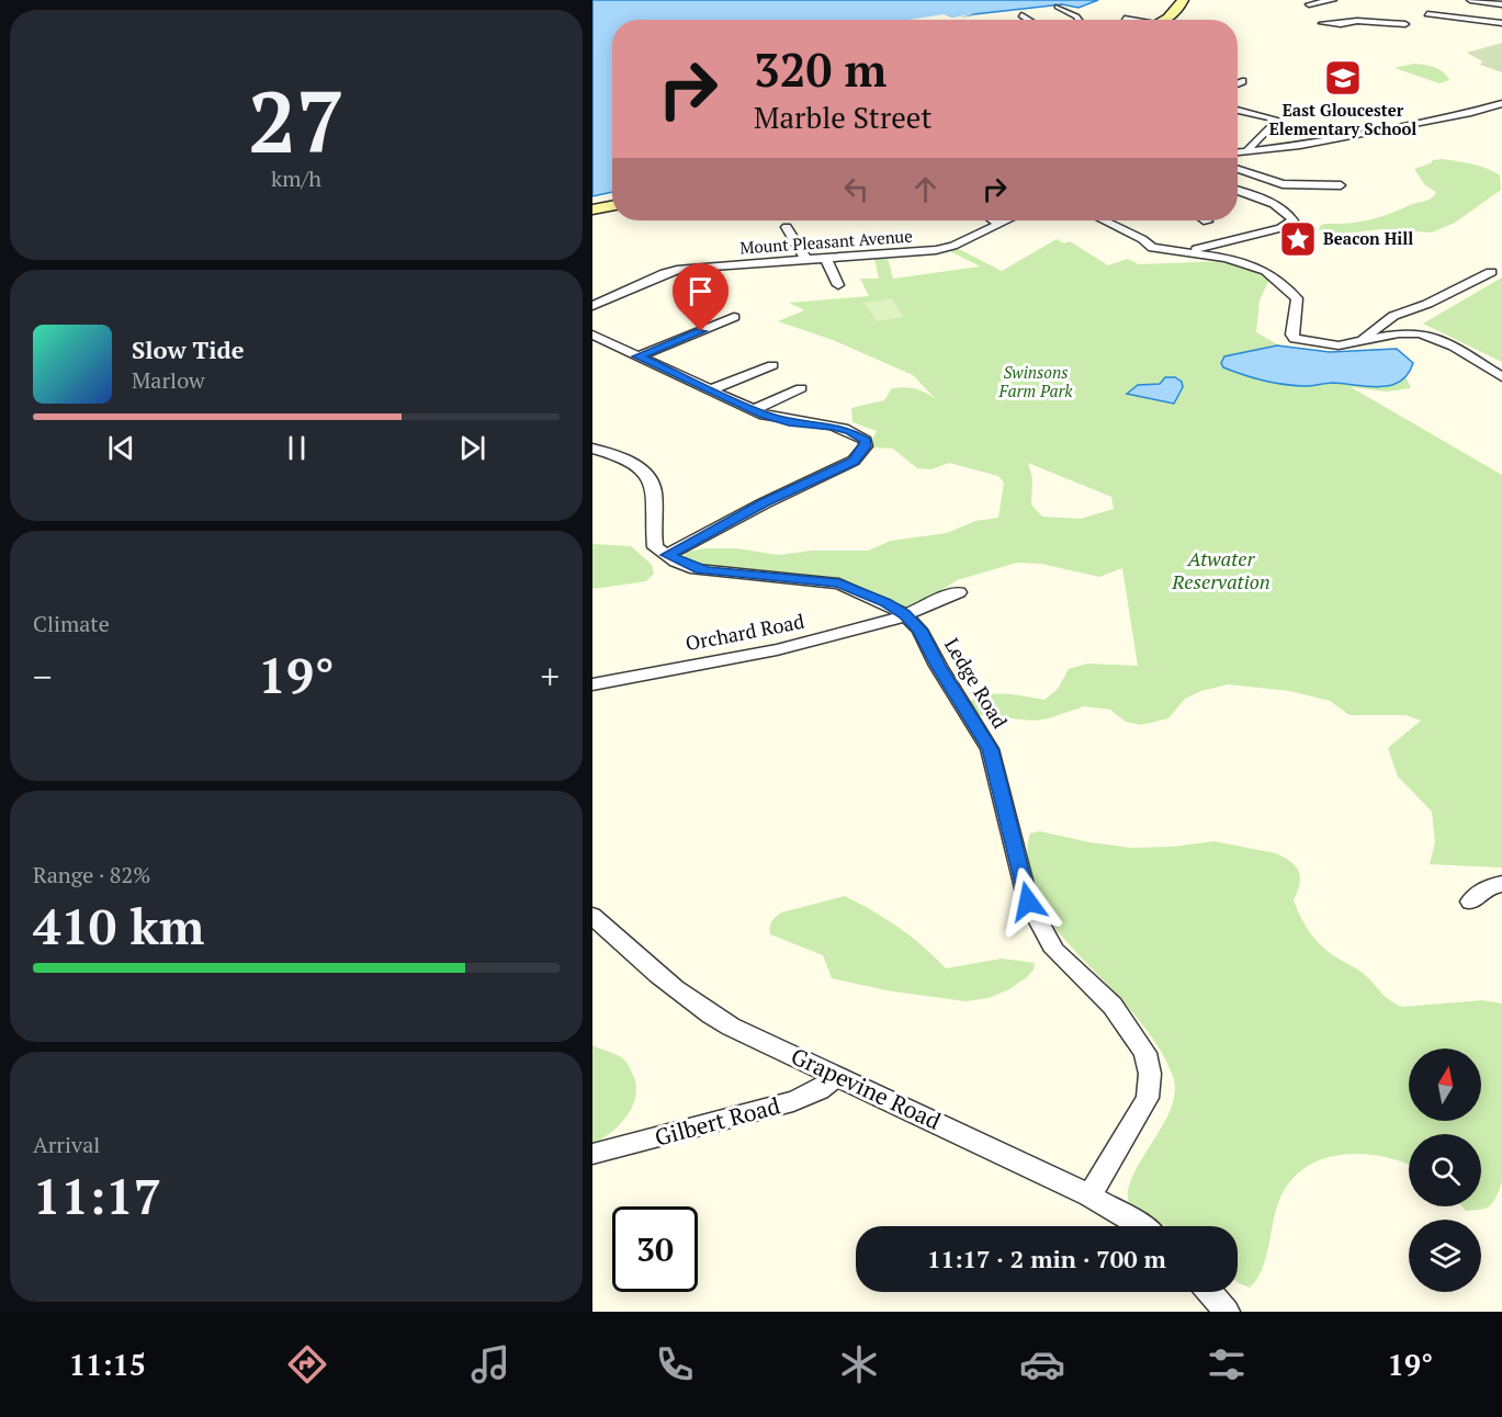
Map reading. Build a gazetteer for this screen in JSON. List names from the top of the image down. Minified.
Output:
{"streets":{"street":["Mount Pleasant Avenue","Orchard Road","Ledge Road","Grapevine Road","Gilbert Road"]},"crossings":[["Orchard Road","Ledge Road"],["Ledge Road","Grapevine Road"],["Grapevine Road","Gilbert Road"]],"parks":["Swinsons Farm Park","Atwater Reservation"],"places":{"school or university":["East Gloucester Elementary School"],"place":["Beacon Hill"]},"north":"top","page":{"tile":[["27","km/h"],"Climate",["Range · 82%","410 km"],["Arrival","11:17"]],"turn":["320 m","Marble Street"],"song":["Slow Tide","Marlow"],"heat":["−","19°","+"],"limit":"30","trip":"11:17 · 2 min · 700 m","tabs":["11:15","19°"]}}
